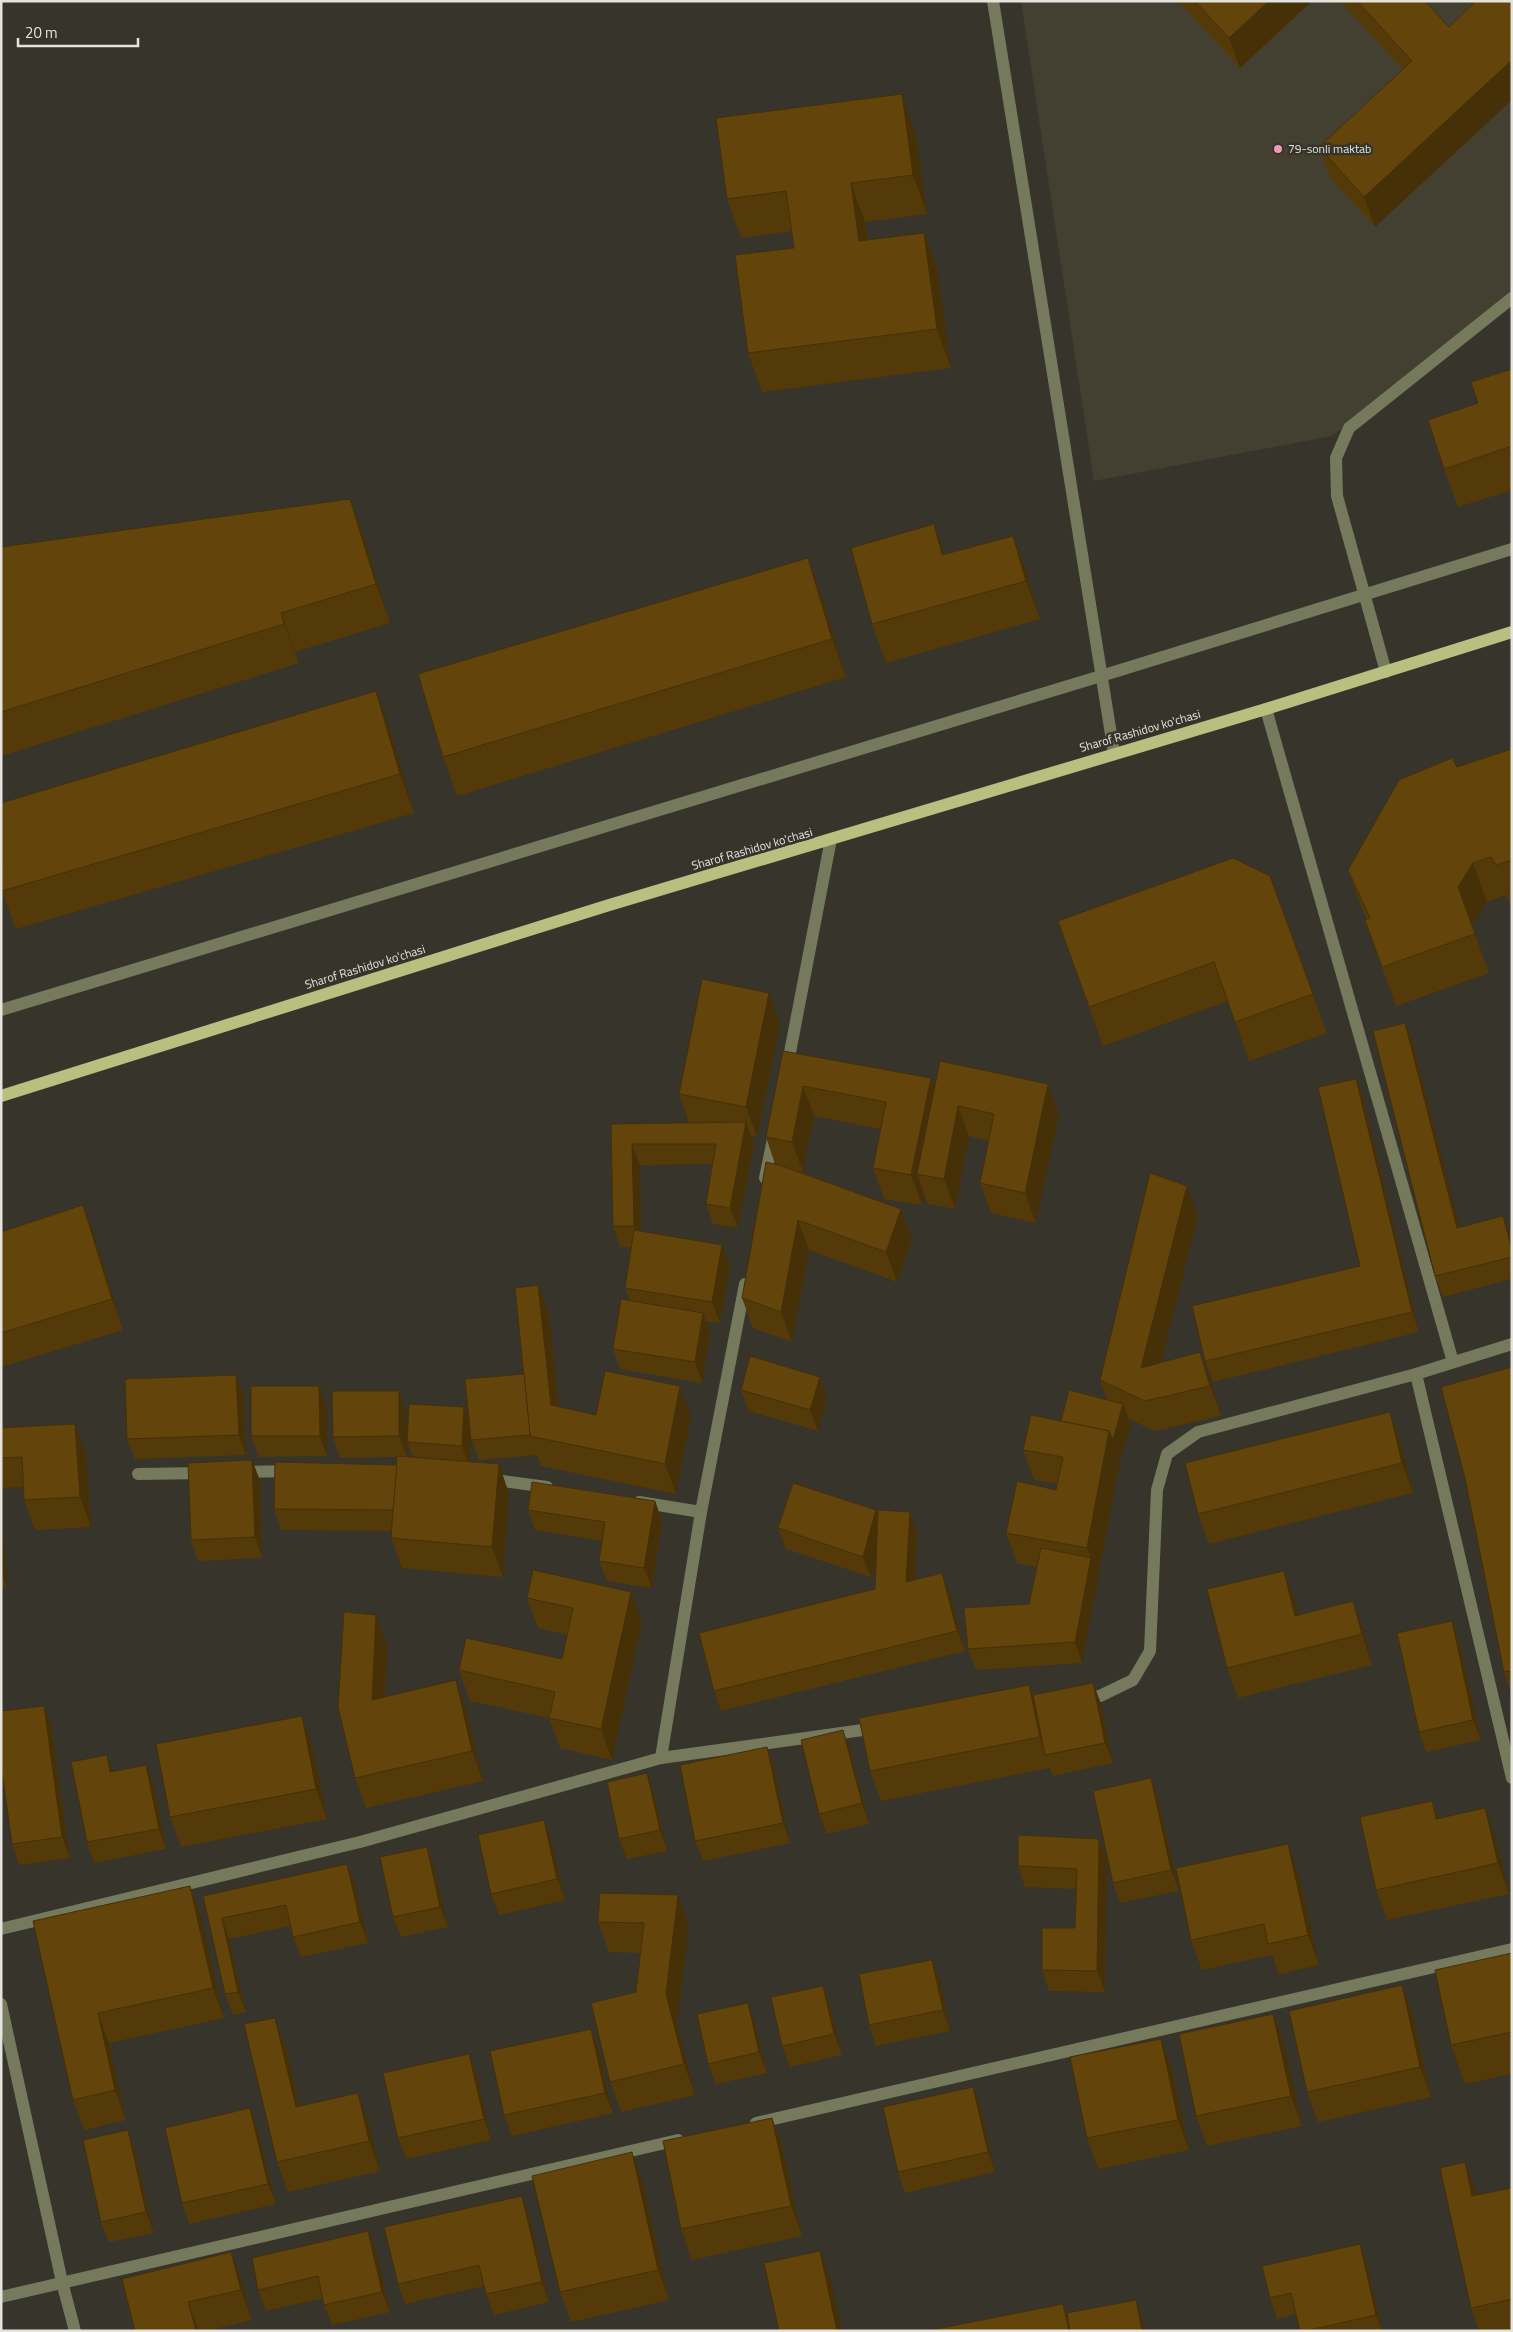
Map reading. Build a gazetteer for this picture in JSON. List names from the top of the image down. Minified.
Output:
{"streets":{"main road":["Sharof Rashidov ko'chasi"]},"places":["79-sonli maktab"],"scale_bar":"20 m"}
